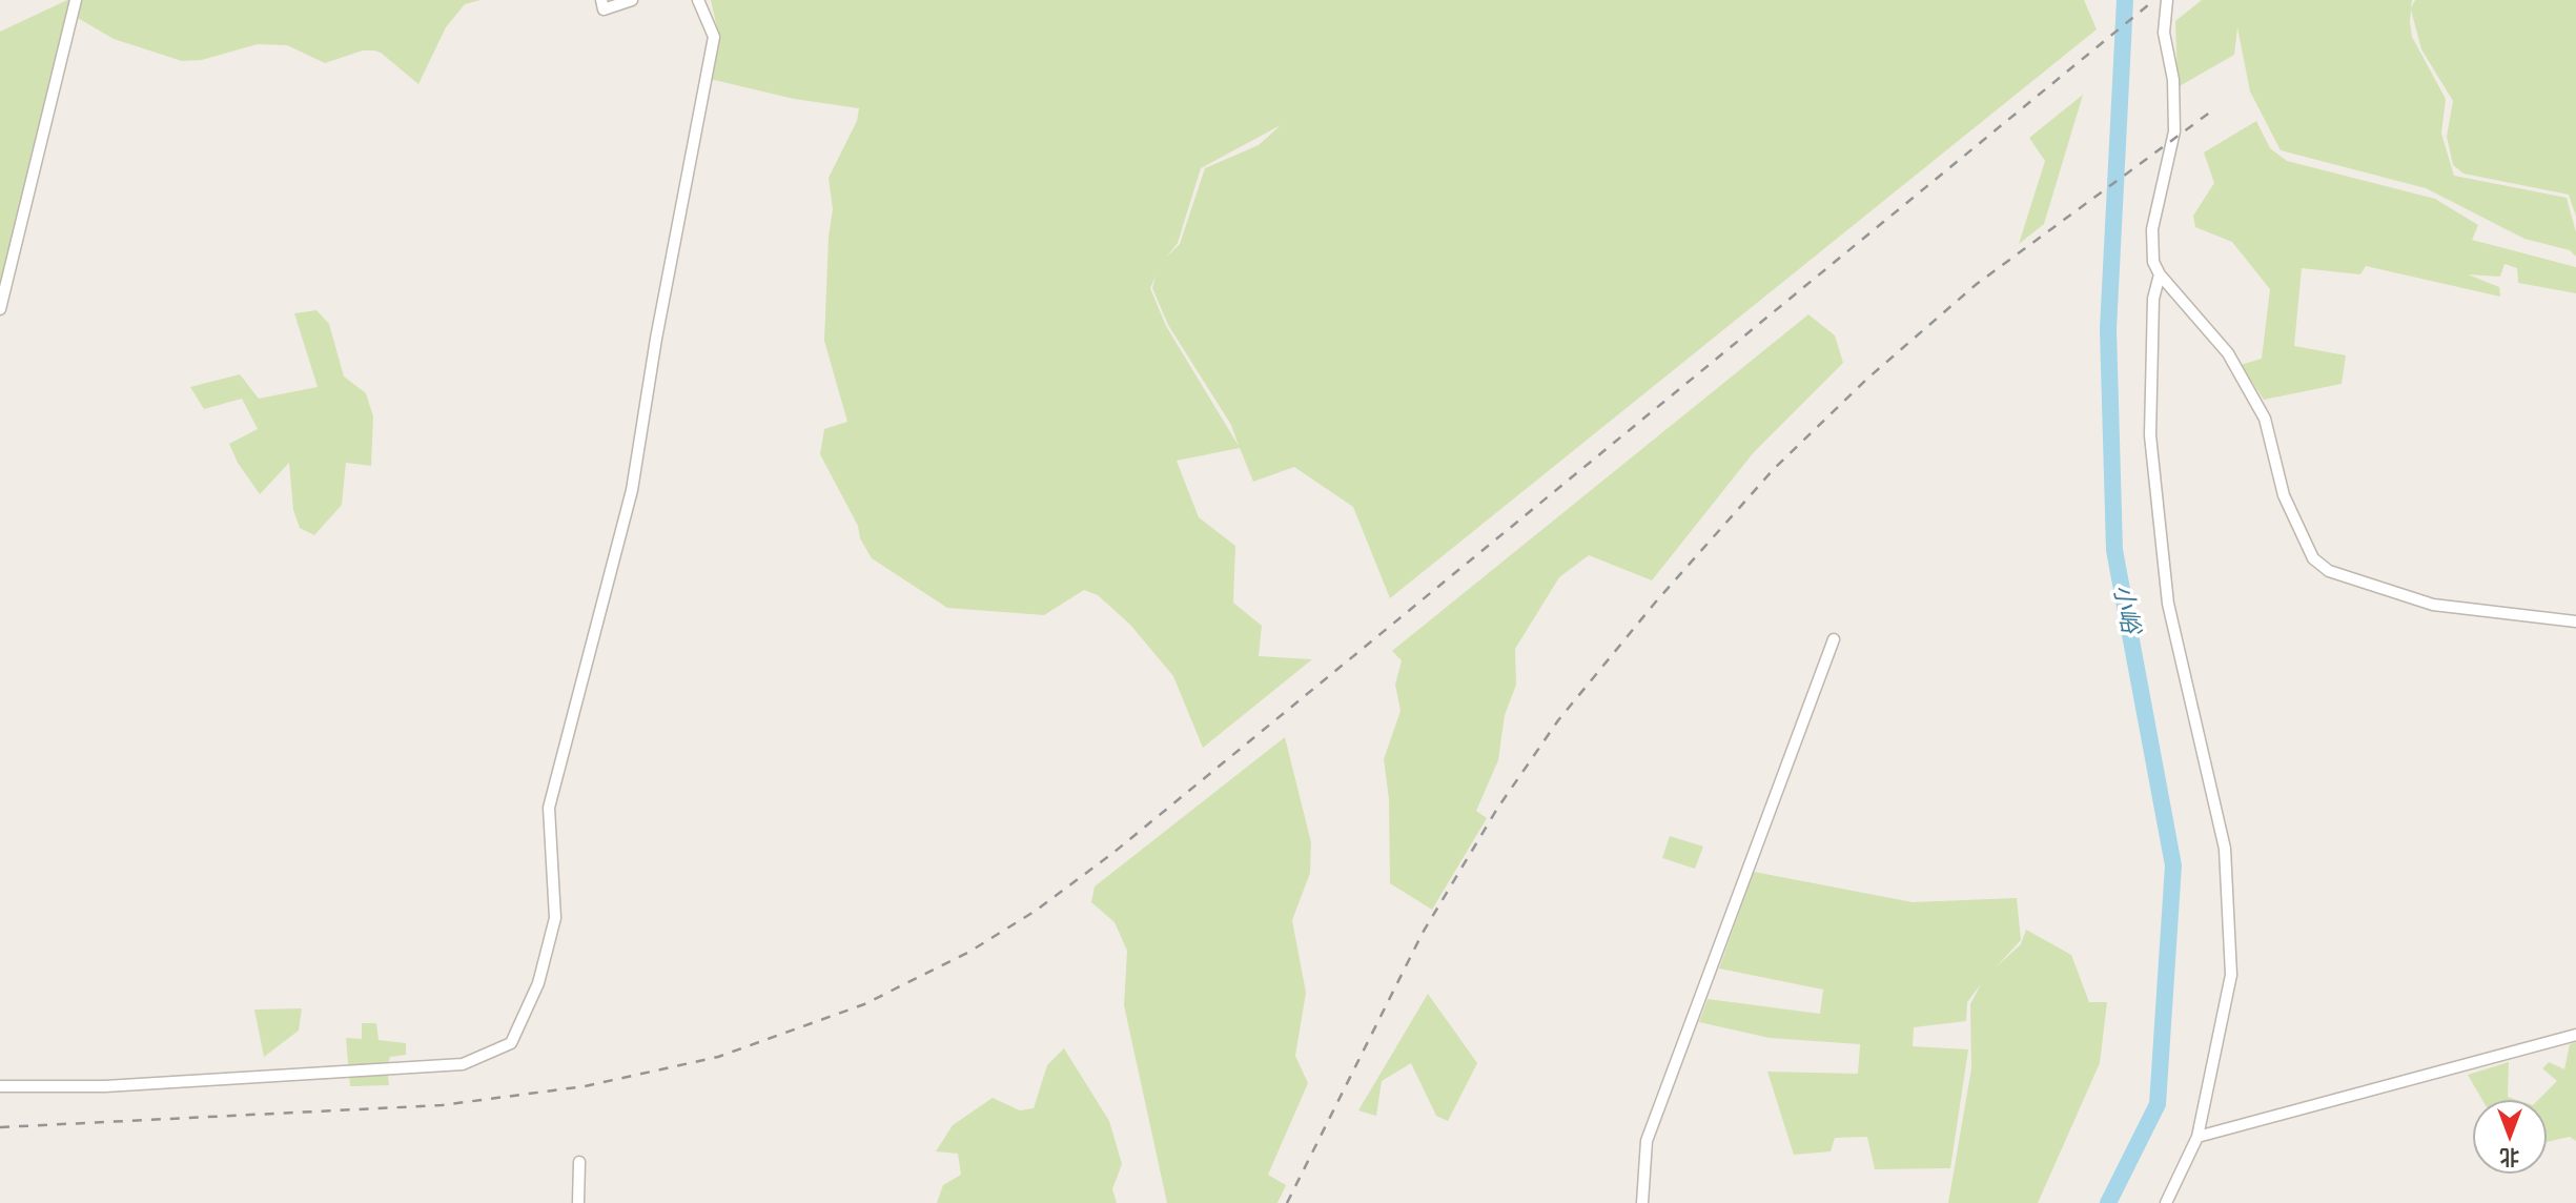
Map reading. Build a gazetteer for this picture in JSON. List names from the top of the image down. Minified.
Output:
{"water":["小峪"],"north":"bottom"}
